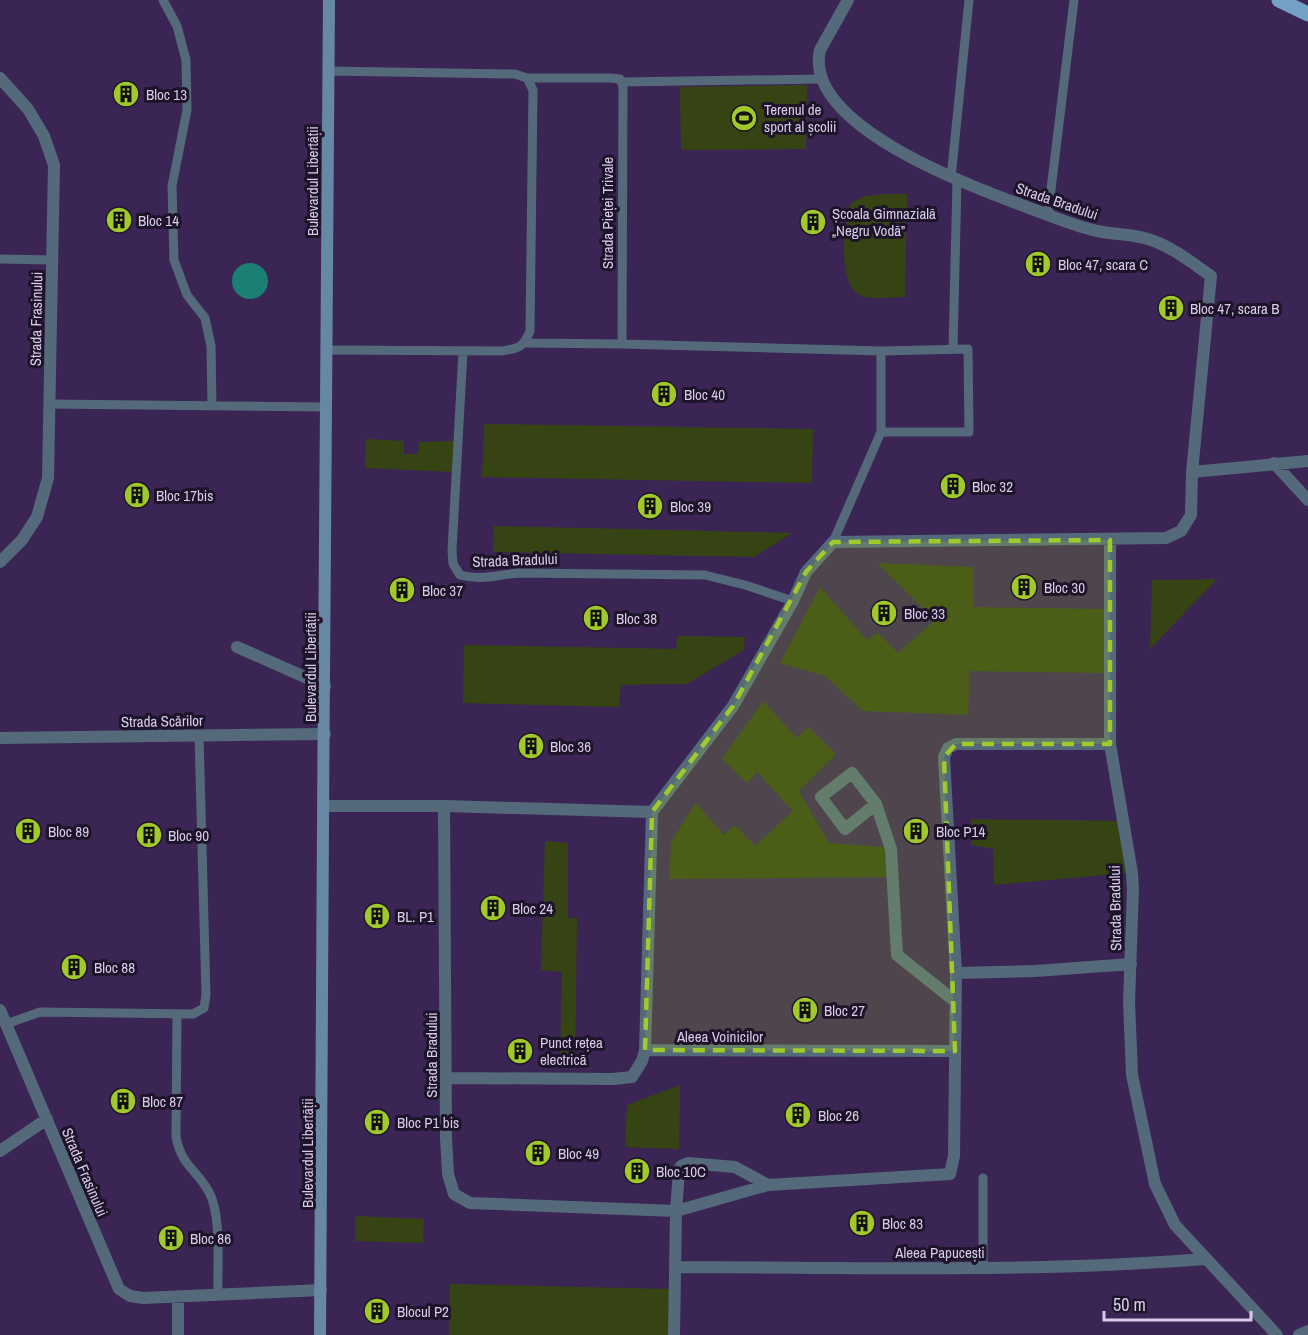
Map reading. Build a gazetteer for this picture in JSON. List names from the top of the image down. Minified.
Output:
{"streets":{"main road":["Bulevardul Libertății"],"street":["Strada Bradului","Strada Frasinului","Strada Scărilor","Aleea Voinicilor","Aleea Papucești"],"lane":["Strada Pieței Trivale"]},"crossings":[["Bulevardul Libertății","Strada Frasinului"],["Bulevardul Libertății","Strada Scărilor"],["Strada Bradului","Aleea Papucești"]],"places":{"building":["Bloc 13","Bloc 14","Școala Gimnazială „Negru Vodă”","Bloc 47, scara C","Bloc 47, scara B","Bloc 40","Bloc 32","Bloc 17bis","Bloc 39","Bloc 30","Bloc 37","Bloc 33","Bloc 38","Bloc 36","Bloc 89","Bloc P14","Bloc 90","Bloc 24","BL. P1","Bloc 88","Bloc 27","Punct rețea electrică","Bloc 87","Bloc 26","Bloc P1 bis","Bloc 49","Bloc 10C","Bloc 83","Bloc 86","Blocul P2"],"sports":["Terenul de sport al școlii"]},"scale_bar":"50 m"}
